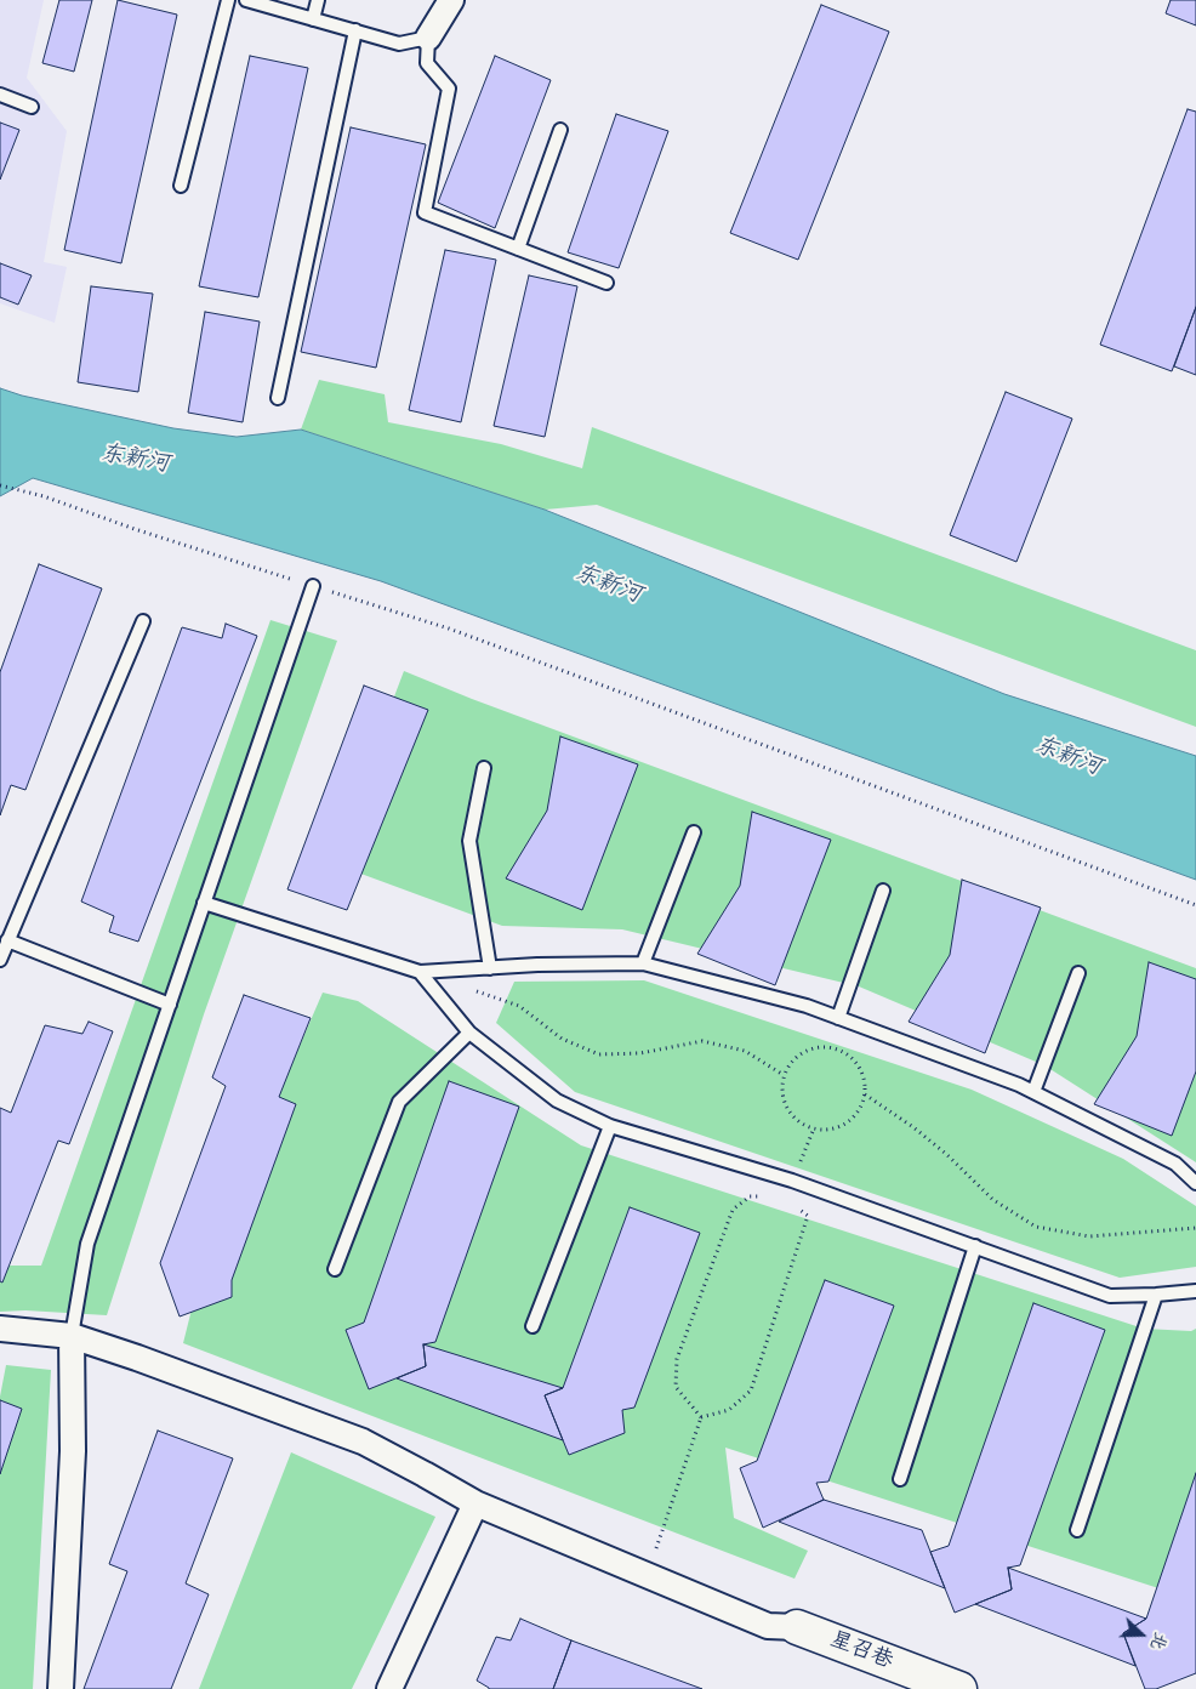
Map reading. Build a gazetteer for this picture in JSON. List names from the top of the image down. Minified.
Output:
{"streets":{"street":["星召巷"]},"water":["东新河"],"north":"right"}
